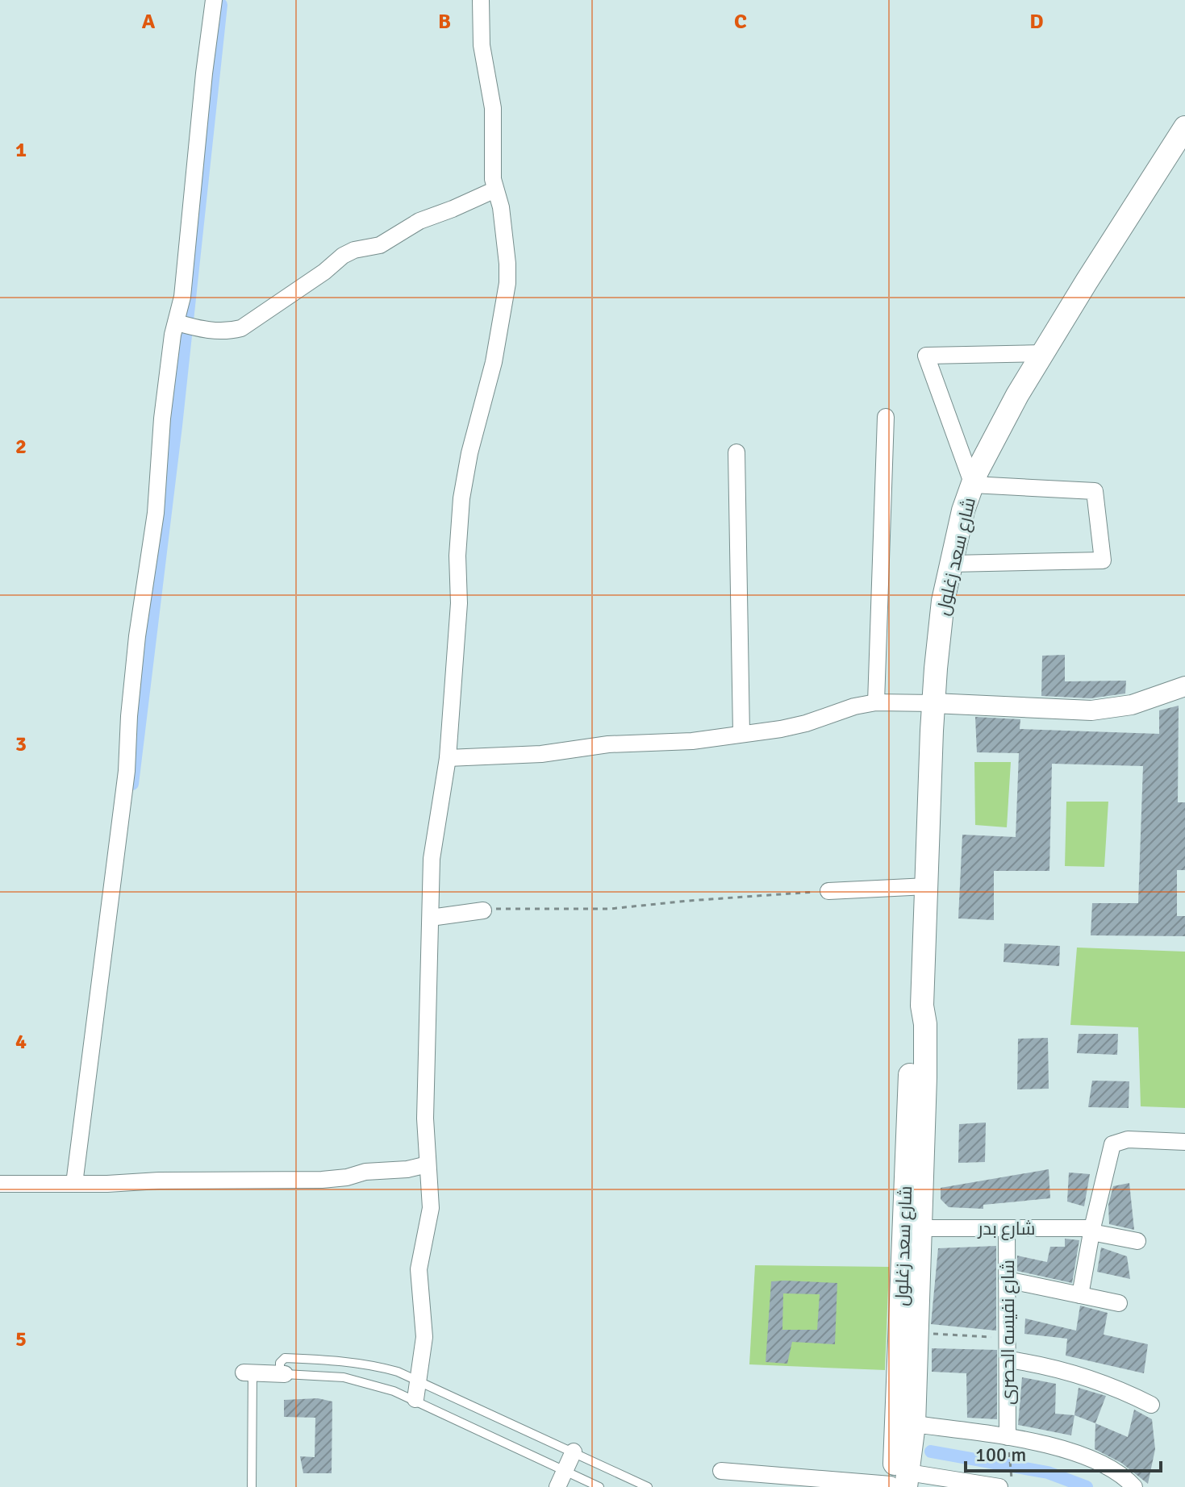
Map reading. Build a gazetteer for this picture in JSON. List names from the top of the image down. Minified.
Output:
{"streets":{"main road":["شارع سعد زغلول"],"street":["شارع بدر","شارع نفيسه الحصرى"]},"crossings":[["شارع سعد زغلول","شارع بدر"],["شارع بدر","شارع نفيسه الحصرى"]],"scale_bar":"100 m","grid":{"columns":["A","B","C","D"],"rows":["1","2","3","4","5"]}}
